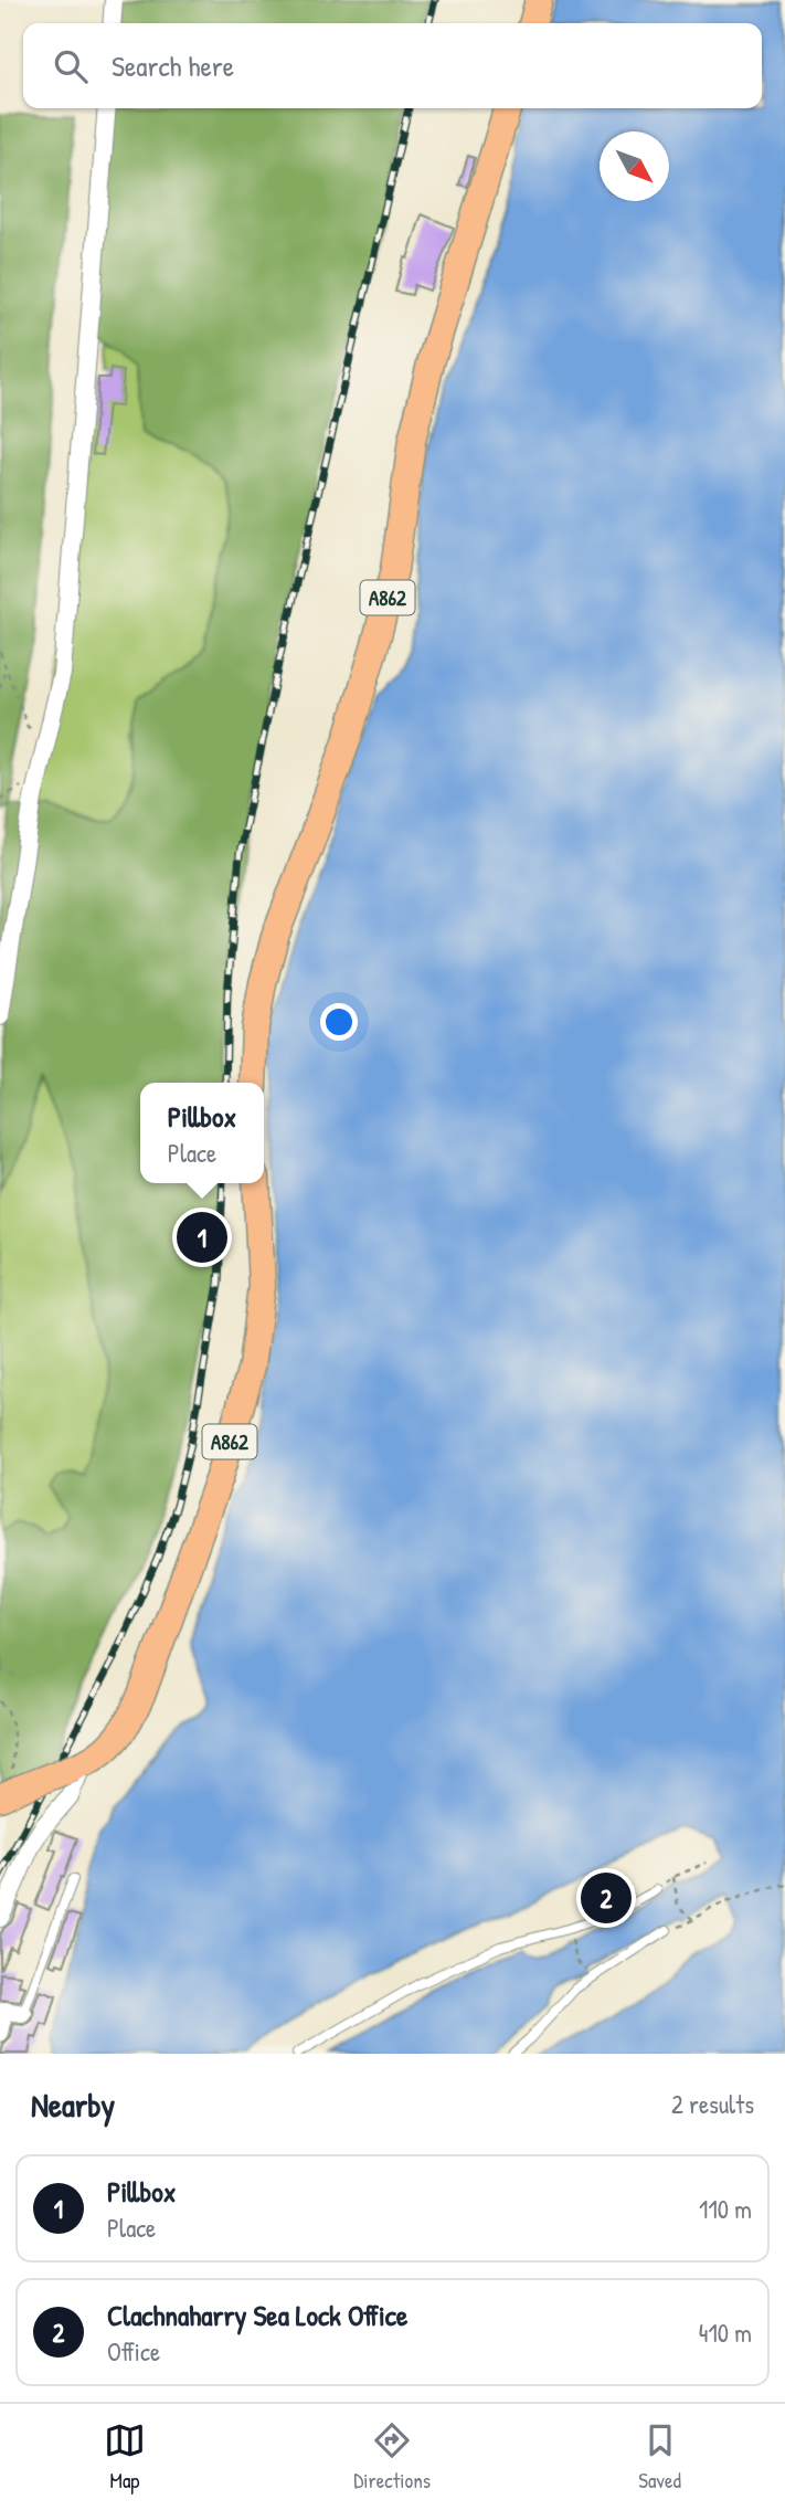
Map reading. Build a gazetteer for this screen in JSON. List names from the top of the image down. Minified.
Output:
{"streets":{"main road":["A862"]},"north":"bottom right","page":{"search":"Search here","popup":["Pillbox","Place"],"pins":["1","2"],"heading":["Nearby","2 results"],"list":[{"mark":"1","name":"Pillbox","note":"Place","value":"110 m"},{"mark":"2","name":"Clachnaharry Sea Lock Office","note":"Office","value":"410 m"}],"nav":["Map","Directions","Saved"]}}
